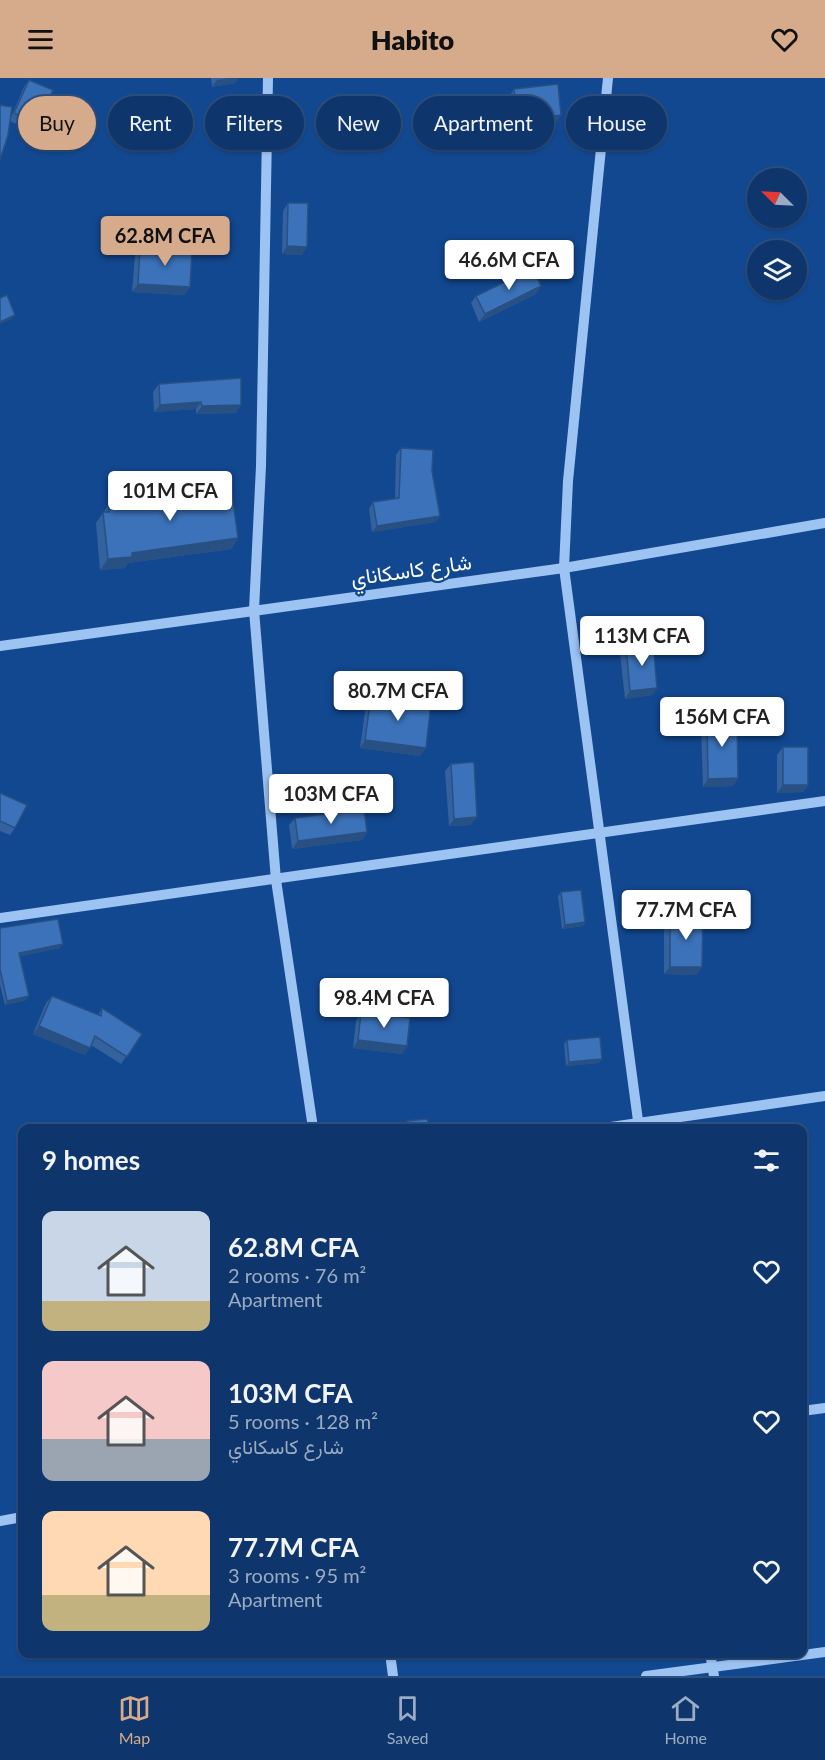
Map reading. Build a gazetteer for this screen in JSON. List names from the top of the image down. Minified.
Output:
{"streets":{"street":["شارع كاسكاناي"]},"north":"top left","page":{"header":"Habito","chip":["Buy","Rent","Filters","New","Apartment","House"],"price":["62.8M CFA","46.6M CFA","101M CFA","113M CFA","80.7M CFA","156M CFA","103M CFA","77.7M CFA","98.4M CFA"],"heading":"9 homes","list":[{"name":"62.8M CFA","note":"2 rooms · 76 m² · Apartment"},{"name":"103M CFA","note":"5 rooms · 128 m² · شارع كاسكاناي"},{"name":"77.7M CFA","note":"3 rooms · 95 m² · Apartment"}],"tabs":["Map","Saved","Home"]}}
